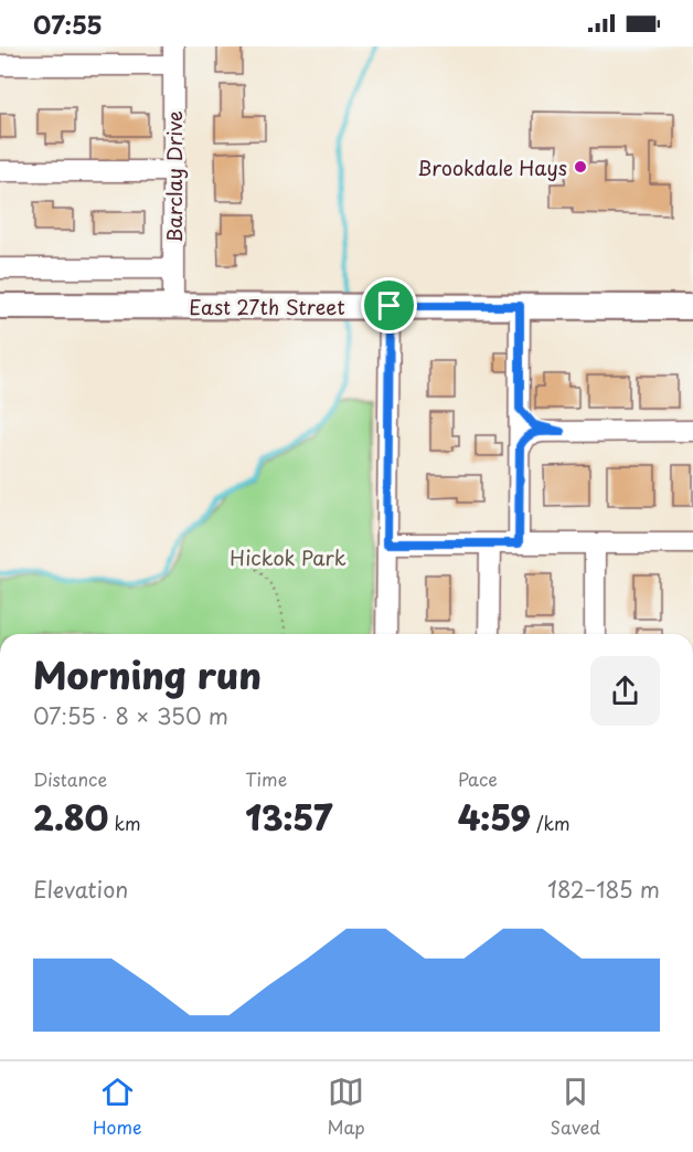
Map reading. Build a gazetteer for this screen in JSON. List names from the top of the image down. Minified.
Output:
{"streets":{"main road":["East 27th Street"],"street":["Barclay Drive"]},"crossings":[["Barclay Drive","East 27th Street"]],"parks":["Hickok Park"],"places":["Brookdale Hays"],"page":{"status":"07:55","heading":["Morning run","07:55 · 8 × 350 m"],"stats":[["Distance","2.80 km"],["Time","13:57"],["Pace","4:59 /km"]],"chart":["Elevation","182–185 m"],"tabs":["Home","Map","Saved"]}}
